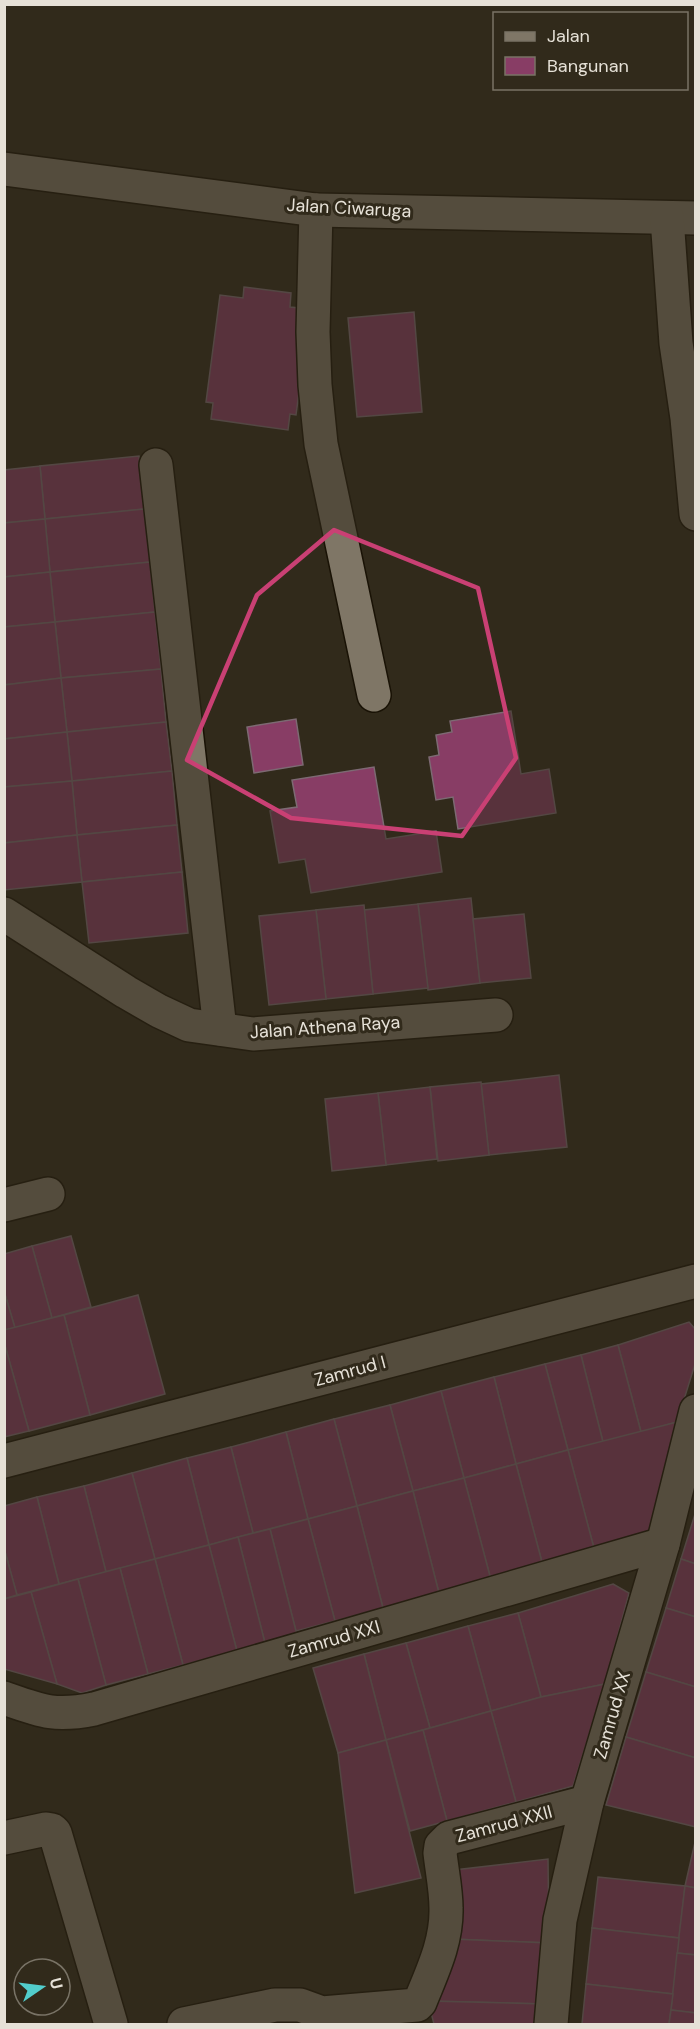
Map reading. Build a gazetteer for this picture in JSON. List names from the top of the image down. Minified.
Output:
{"streets":{"street":["Jalan Ciwaruga","Jalan Athena Raya","Zamrud I","Zamrud XXI","Zamrud XX","Zamrud XXII"]},"crossings":[["Zamrud XXI","Zamrud XX"],["Zamrud XX","Zamrud XXII"]],"legend":["Jalan","Bangunan"],"north":"right"}
